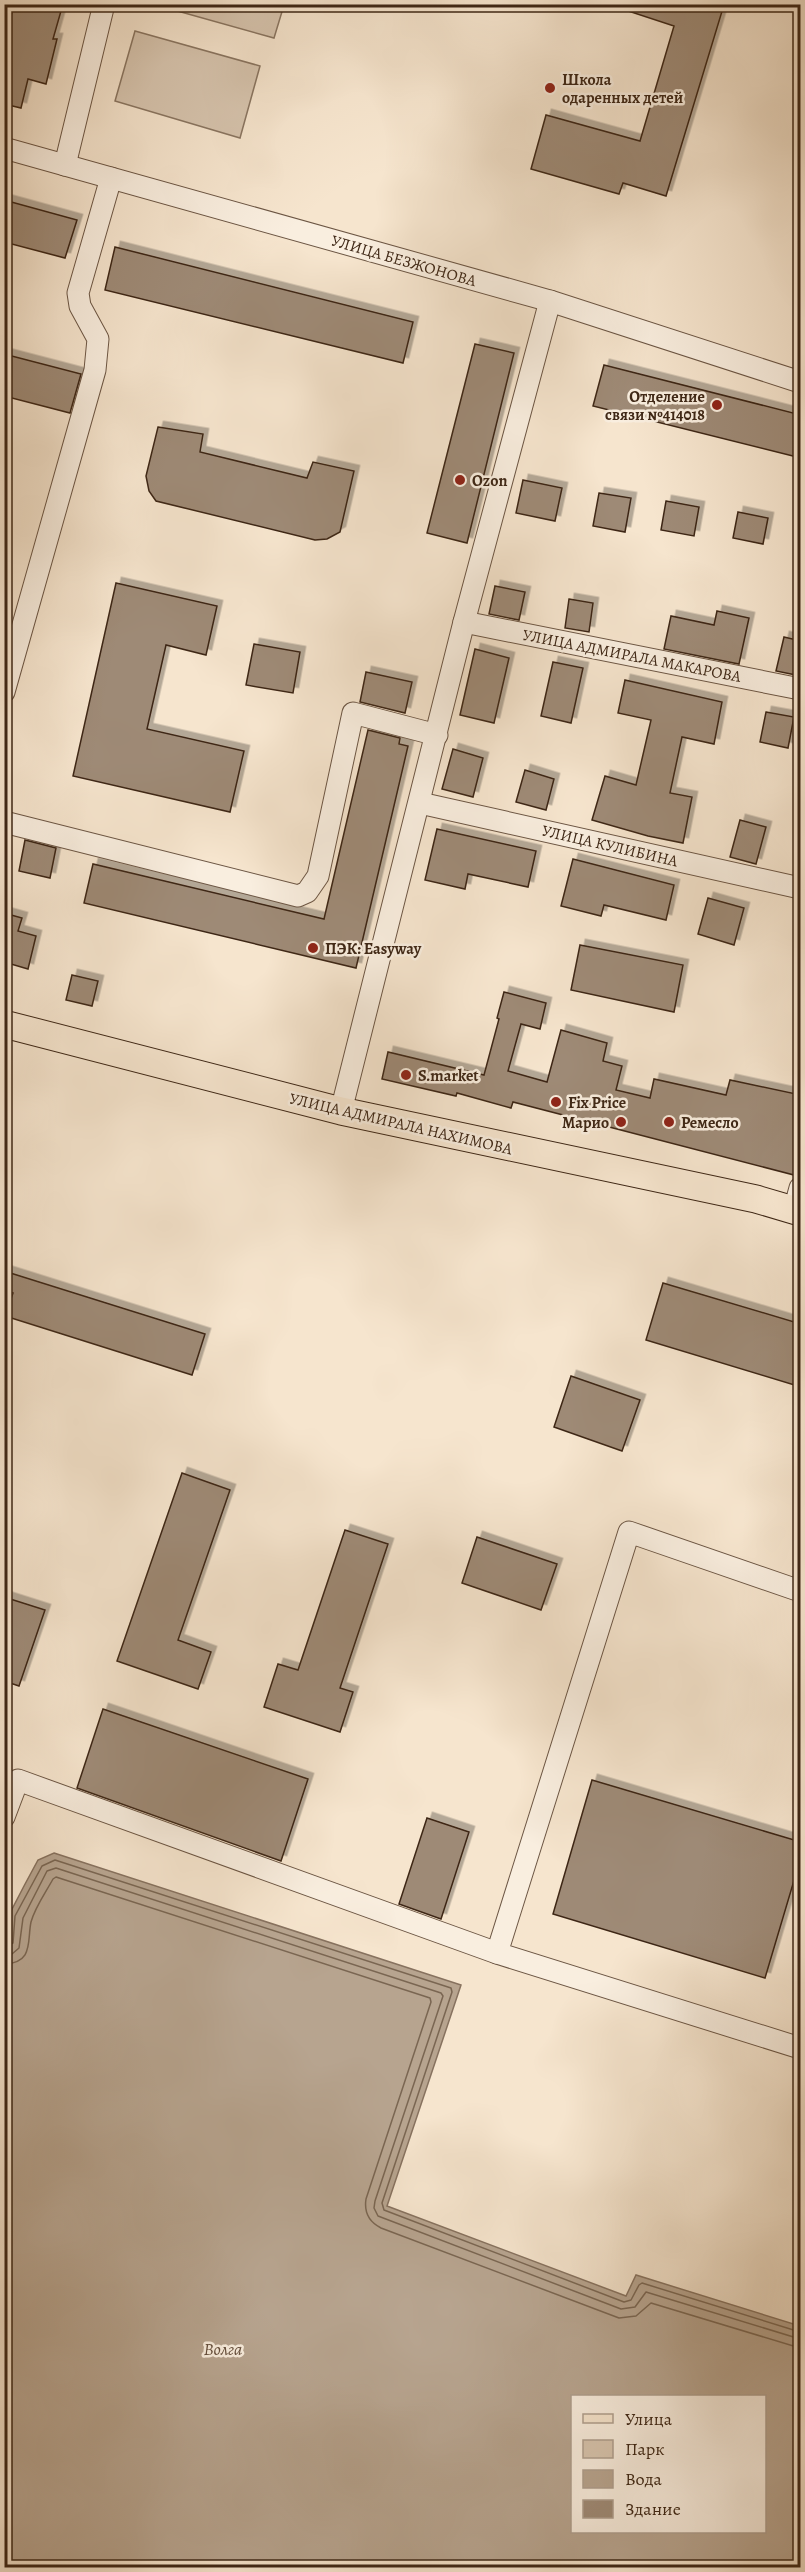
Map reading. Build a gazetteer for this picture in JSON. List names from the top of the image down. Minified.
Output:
{"streets":{"main road":["УЛИЦА АДМИРАЛА НАХИМОВА"],"street":["УЛИЦА БЕЗЖОНОВА","УЛИЦА АДМИРАЛА МАКАРОВА","УЛИЦА КУЛИБИНА"]},"water":["Волга"],"places":["Школа одаренных детей","Отделение связи №414018","Ozon","ПЭК: Easyway","S.market","Fix Price","Марио","Ремесло"],"legend":["Улица","Парк","Вода","Здание"]}
